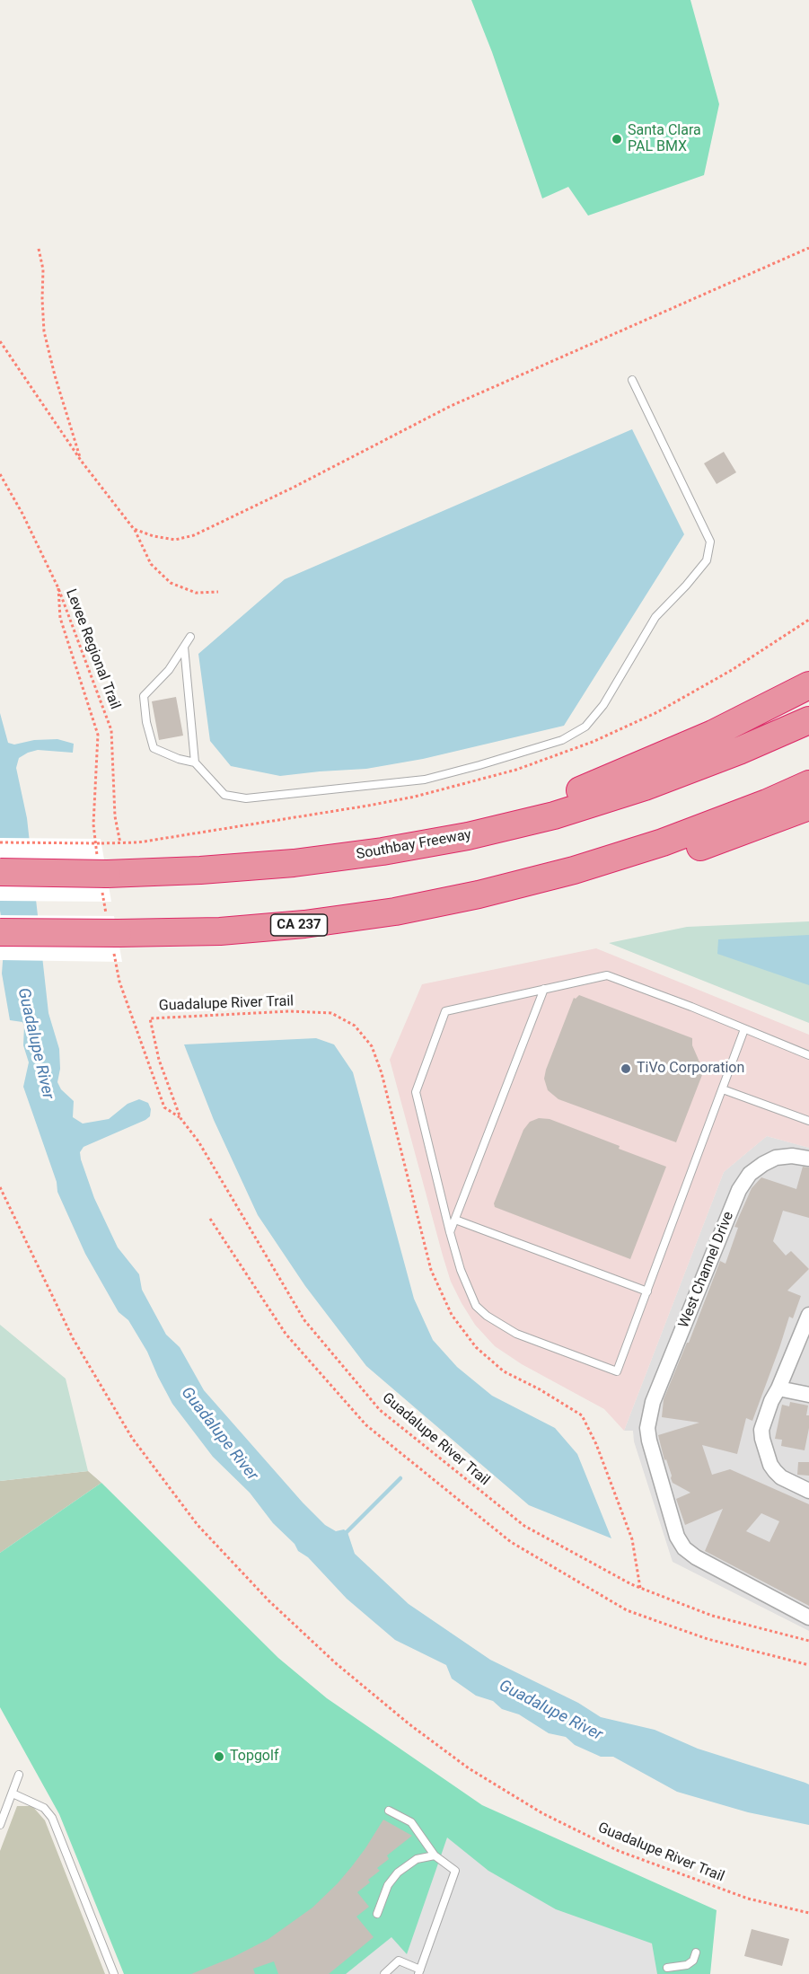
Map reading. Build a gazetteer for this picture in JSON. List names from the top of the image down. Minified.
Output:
{"streets":{"highway":["Southbay Freeway","CA 237"],"street":["West Channel Drive"],"path":["Levee Regional Trail","Guadalupe River Trail"]},"water":["Guadalupe River"],"places":["Santa Clara PAL BMX","TiVo Corporation","Topgolf"]}
